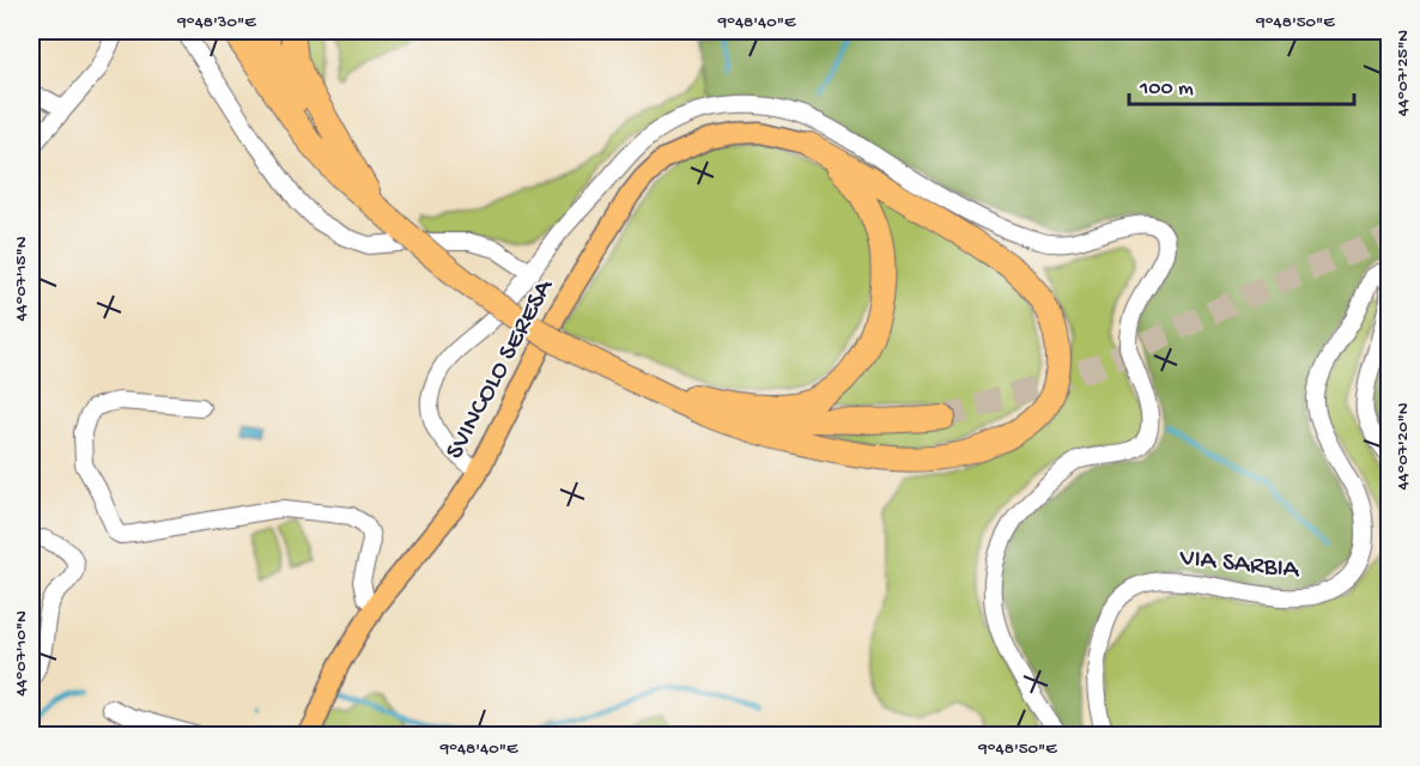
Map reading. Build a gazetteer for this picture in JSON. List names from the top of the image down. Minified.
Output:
{"streets":{"main road":["SVINCOLO SERESA"],"street":["VIA SARBIA"]},"scale_bar":"100 m","coordinates":["9°48'30\"E","9°48'40\"E","9°48'50\"E","44°07'25\"N","44°07'15\"N","44°07'20\"N","44°07'10\"N"]}
